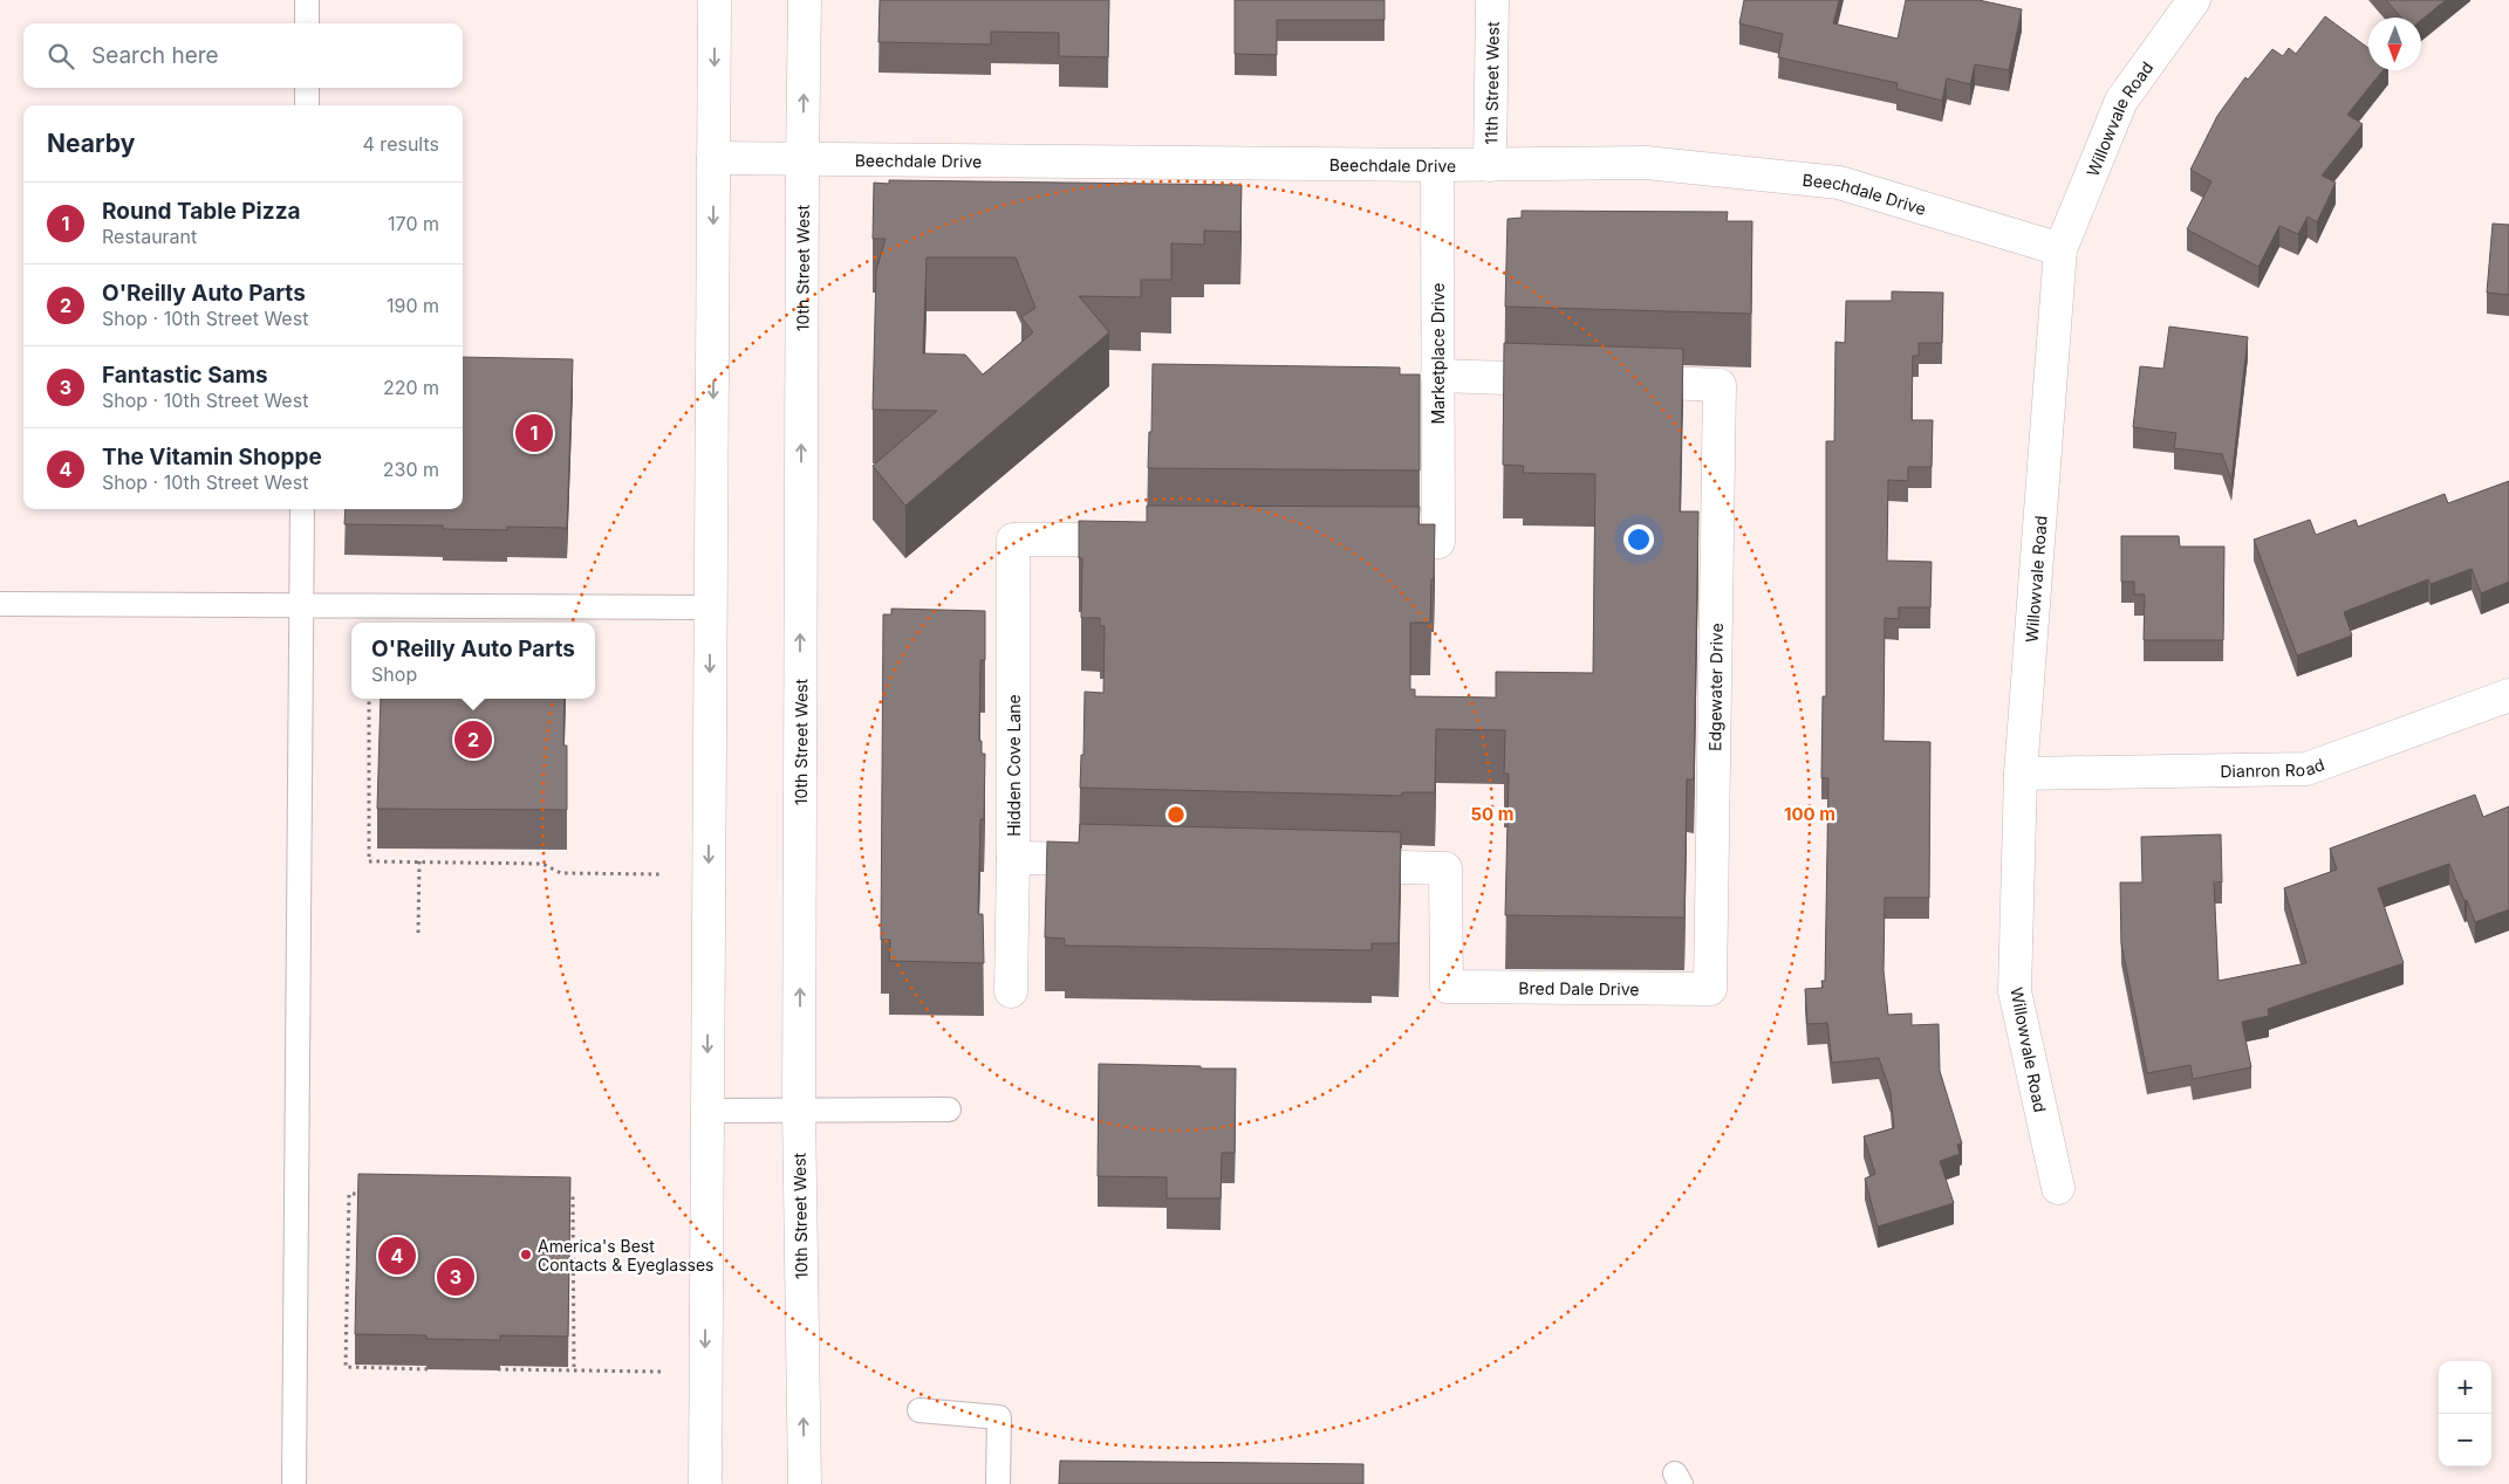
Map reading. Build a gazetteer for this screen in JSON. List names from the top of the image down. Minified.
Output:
{"streets":{"street":["11th Street West","Willowvale Road","Beechdale Drive","10th Street West","Marketplace Drive","Edgewater Drive","Hidden Cove Lane","Dianron Road","Bred Dale Drive"]},"crossings":[["11th Street West","Beechdale Drive"],["Willowvale Road","Beechdale Drive"],["Willowvale Road","Dianron Road"],["Beechdale Drive","10th Street West"],["Beechdale Drive","Marketplace Drive"],["Edgewater Drive","Bred Dale Drive"]],"places":["America's Best Contacts & Eyeglasses"],"north":"bottom","page":{"search":"Search here","heading":["Nearby","4 results"],"list":[{"mark":"1","name":"Round Table Pizza","note":"Restaurant","value":"170 m"},{"mark":"2","name":"O'Reilly Auto Parts","note":"Shop · 10th Street West","value":"190 m"},{"mark":"3","name":"Fantastic Sams","note":"Shop · 10th Street West","value":"220 m"},{"mark":"4","name":"The Vitamin Shoppe","note":"Shop · 10th Street West","value":"230 m"}],"pins":["1","2","4","3"],"popup":["O'Reilly Auto Parts","Shop"],"map_buttons":["+","−"]},"rings":["50 m","100 m"]}
